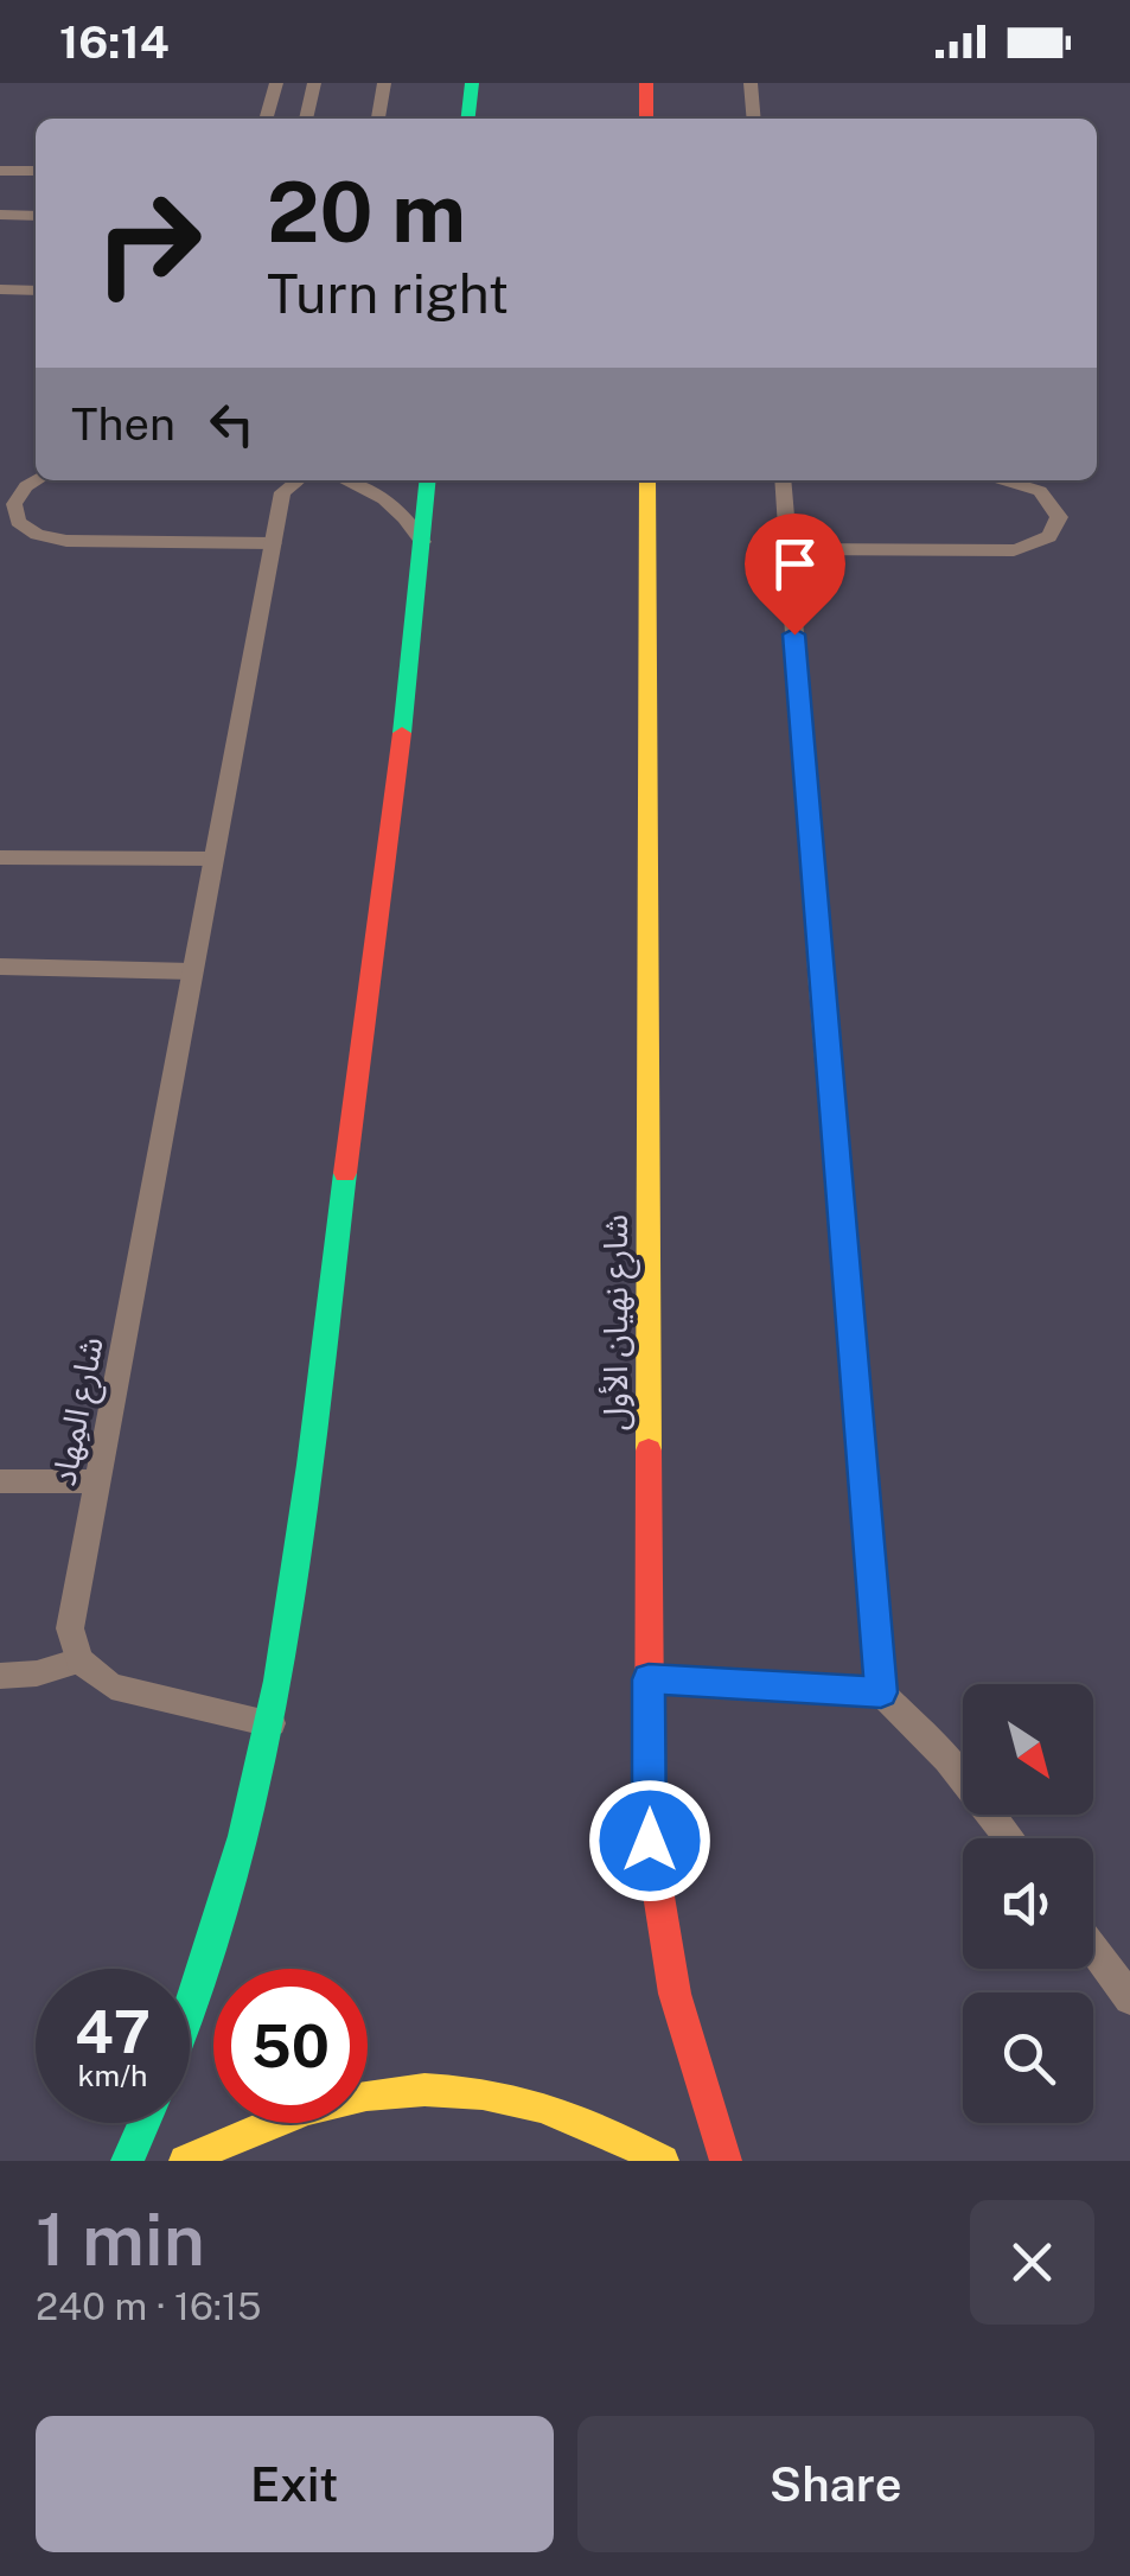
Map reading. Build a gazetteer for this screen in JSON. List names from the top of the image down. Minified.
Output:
{"streets":{"main road":["شارع نهيان الأول"],"street":["شارع المِهاد"]},"north":"bottom right","page":{"status":"16:14","turn":["20 m","Turn right"],"then":"Then","speed":"47 km/h","limit":"50","heading":["1 min","240 m · 16:15"],"buttons":["Exit","Share"]}}
